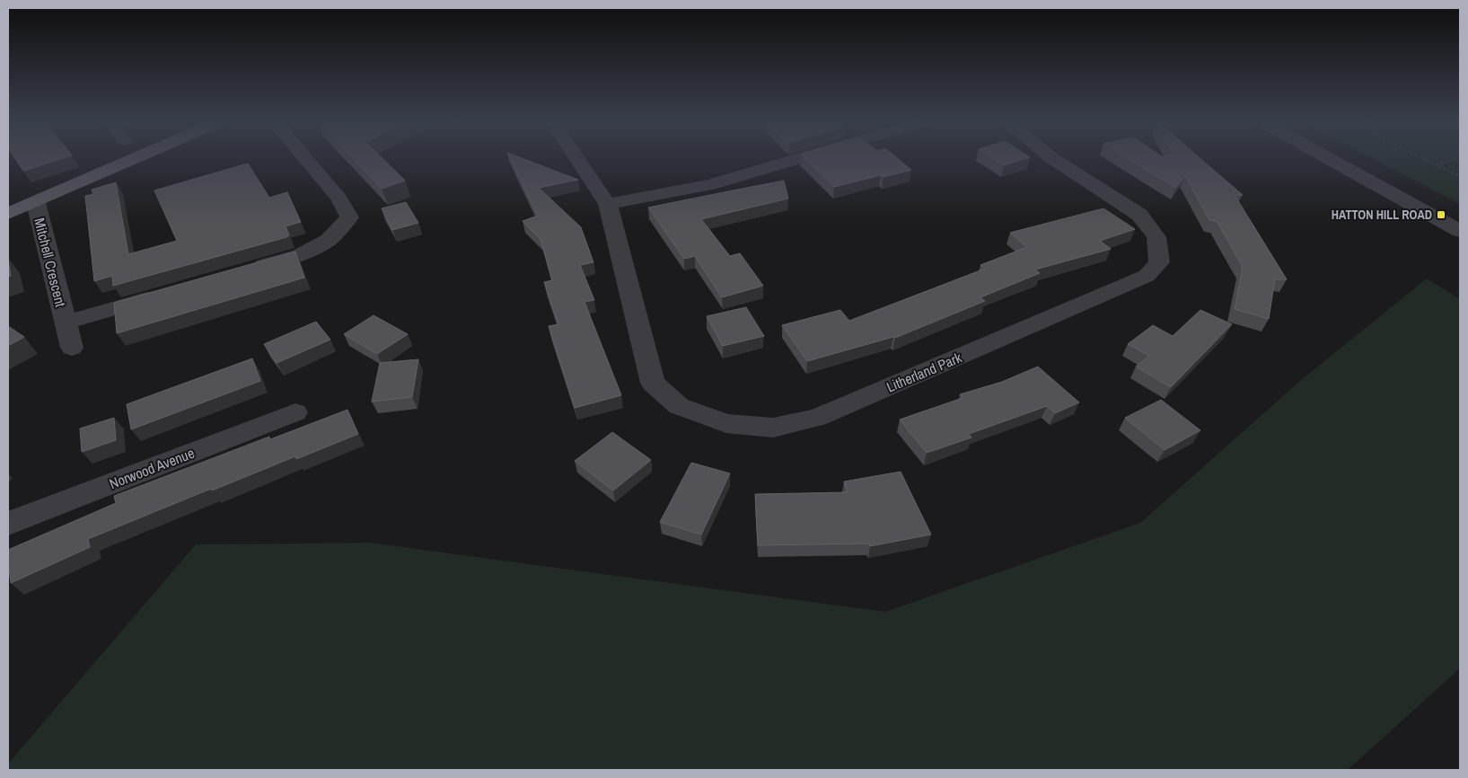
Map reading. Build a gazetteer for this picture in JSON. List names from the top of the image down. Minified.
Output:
{"streets":{"street":["Mitchell Crescent","Litherland Park","Norwood Avenue"]},"places":{"transit":["HATTON HILL ROAD"]}}
